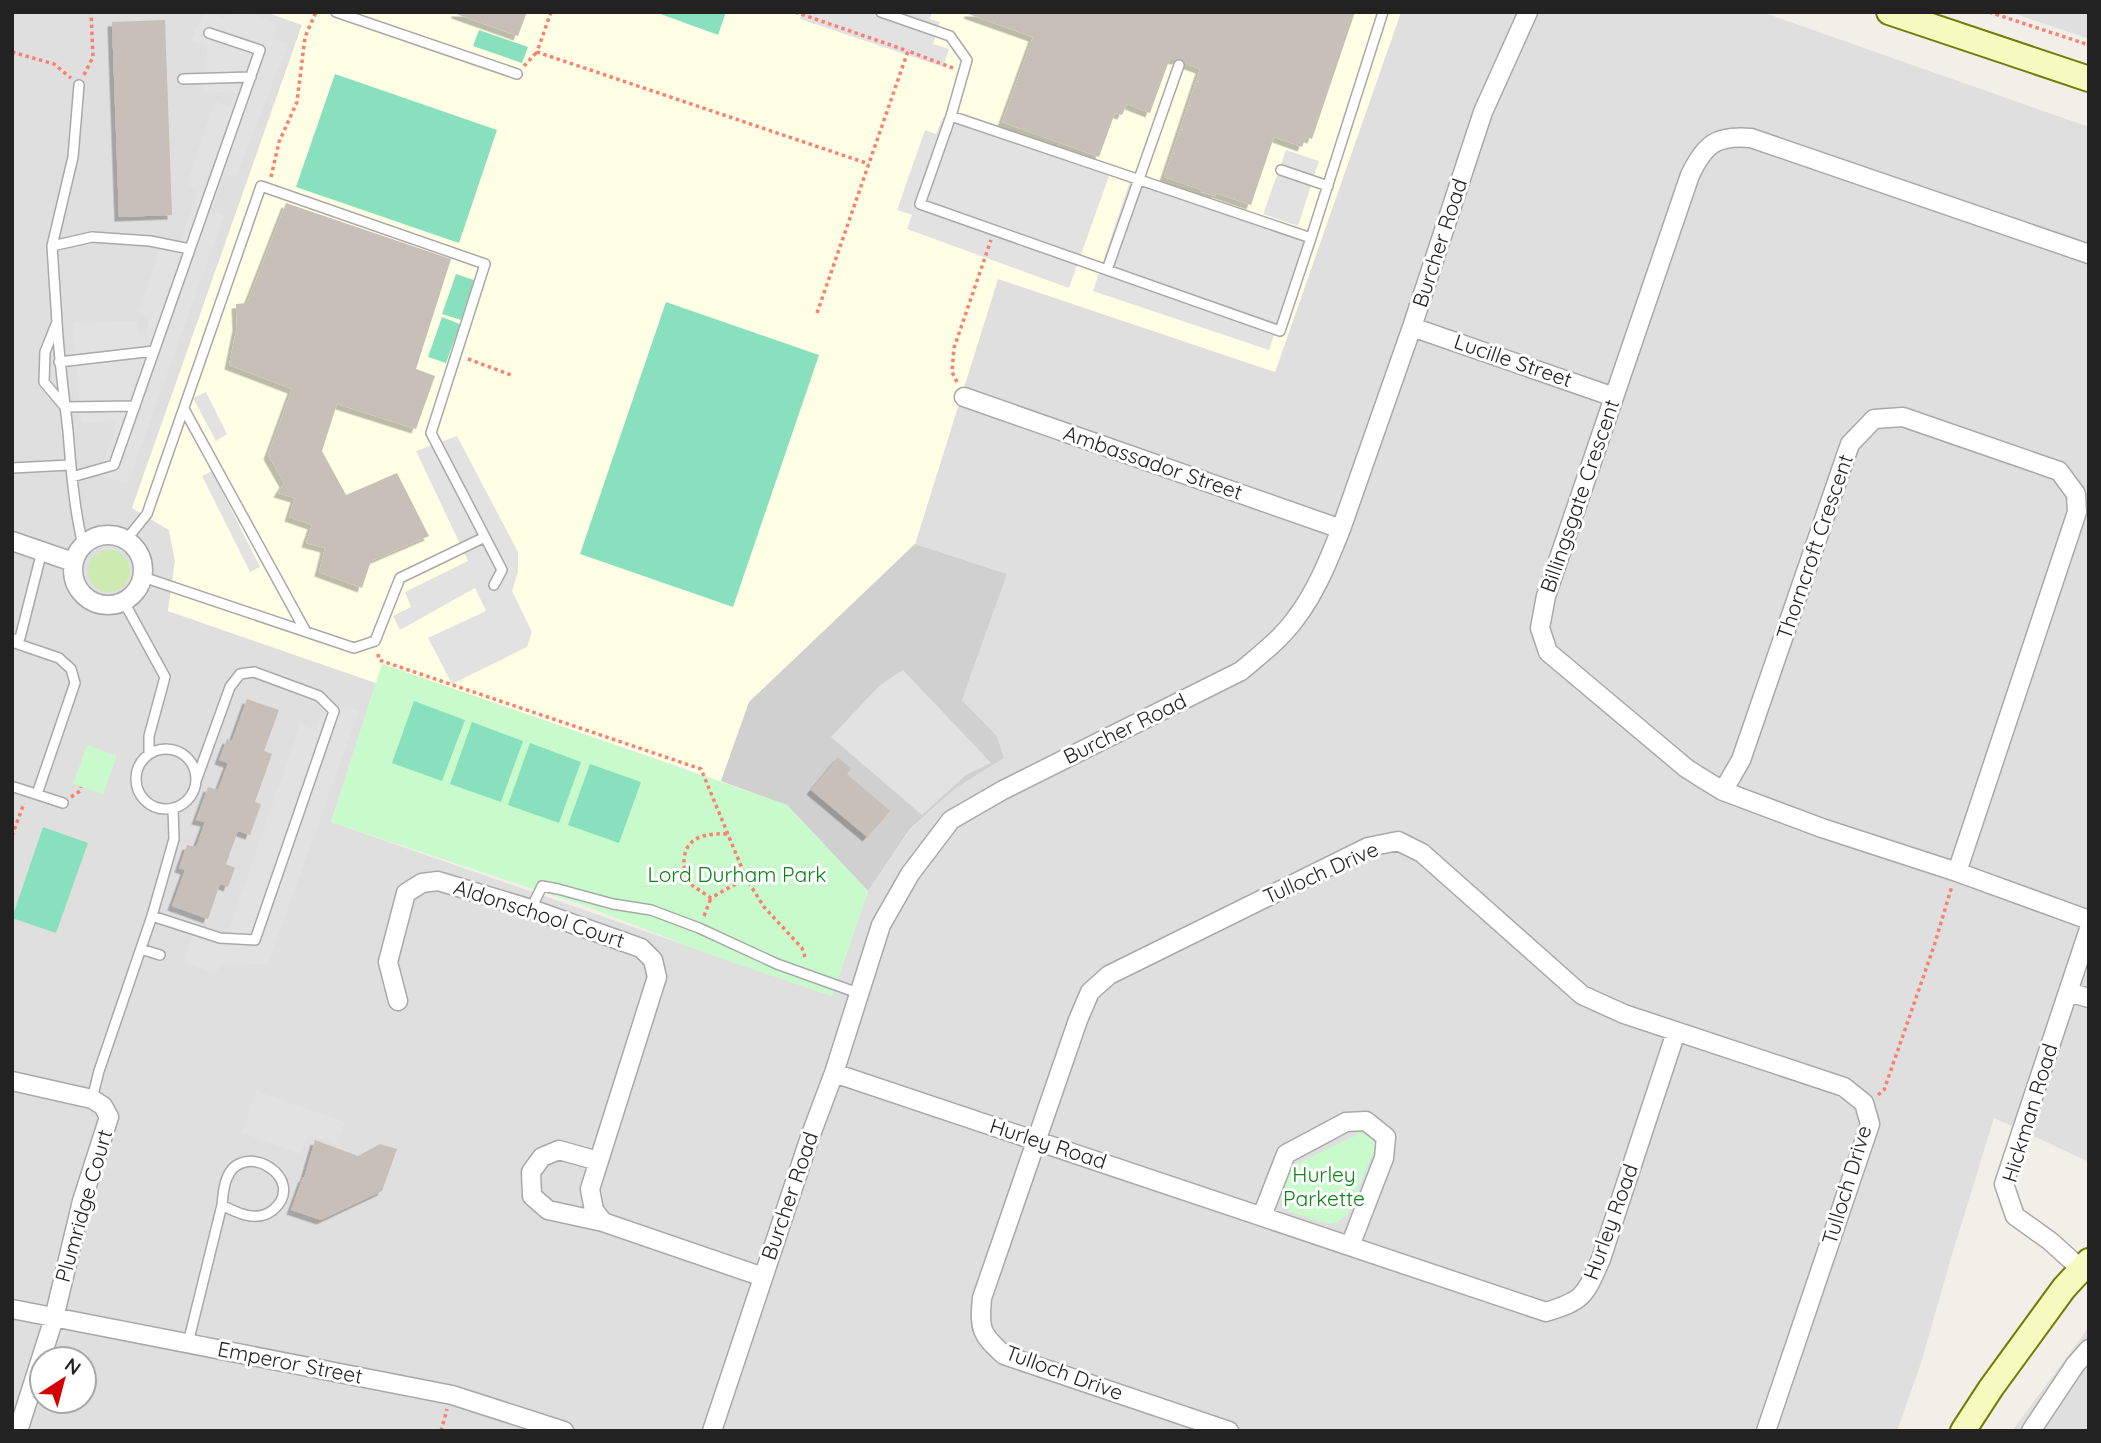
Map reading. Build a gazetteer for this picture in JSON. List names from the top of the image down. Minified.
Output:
{"streets":{"street":["Burcher Road","Lucille Street","Ambassador Street","Billingsgate Crescent","Thorncroft Crescent","Tulloch Drive","Aldonschool Court","Hickman Road","Hurley Road","Plumridge Court","Emperor Street"]},"crossings":[["Burcher Road","Lucille Street"],["Burcher Road","Ambassador Street"],["Burcher Road","Hurley Road"],["Lucille Street","Billingsgate Crescent"],["Billingsgate Crescent","Thorncroft Crescent"],["Tulloch Drive","Hurley Road"],["Plumridge Court","Emperor Street"]],"parks":["Lord Durham Park","Hurley Parkette"],"north":"top right"}
